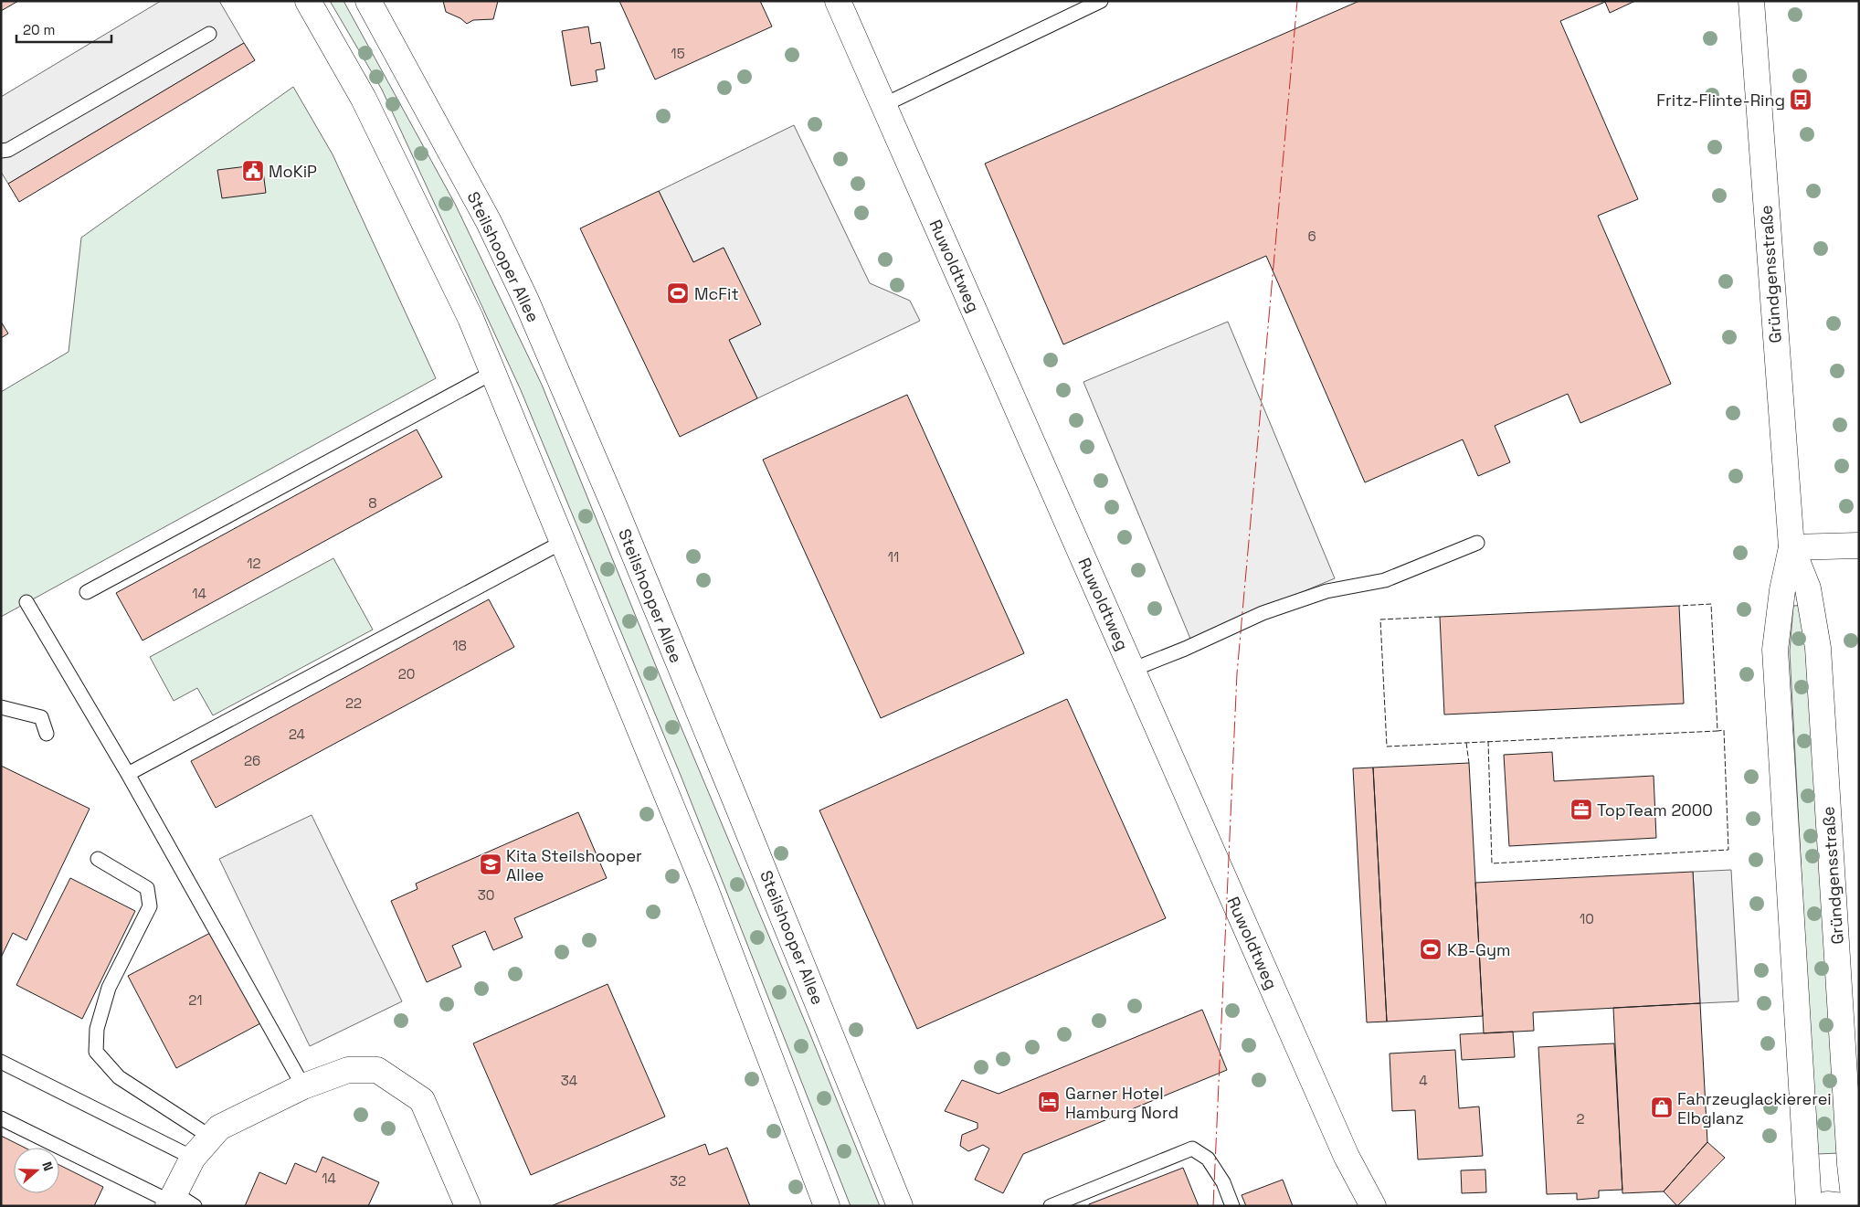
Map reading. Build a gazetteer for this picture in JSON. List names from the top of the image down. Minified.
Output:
{"streets":{"street":["Steilshooper Allee","Ruwoldtweg","Gründgensstraße"]},"places":{"bus stop":["Fritz-Flinte-Ring"],"public building":["MoKiP"],"sports":["McFit","KB-Gym"],"office":["TopTeam 2000"],"school or university":["Kita Steilshooper Allee"],"hotel":["Garner Hotel Hamburg Nord"],"shop":["Fahrzeuglackiererei Elbglanz"]},"house_numbers":["15","6","8","11","12","14","18","20","22","24","26","30","10","21","34","4","2","14","32"],"scale_bar":"20 m","north":"right"}
